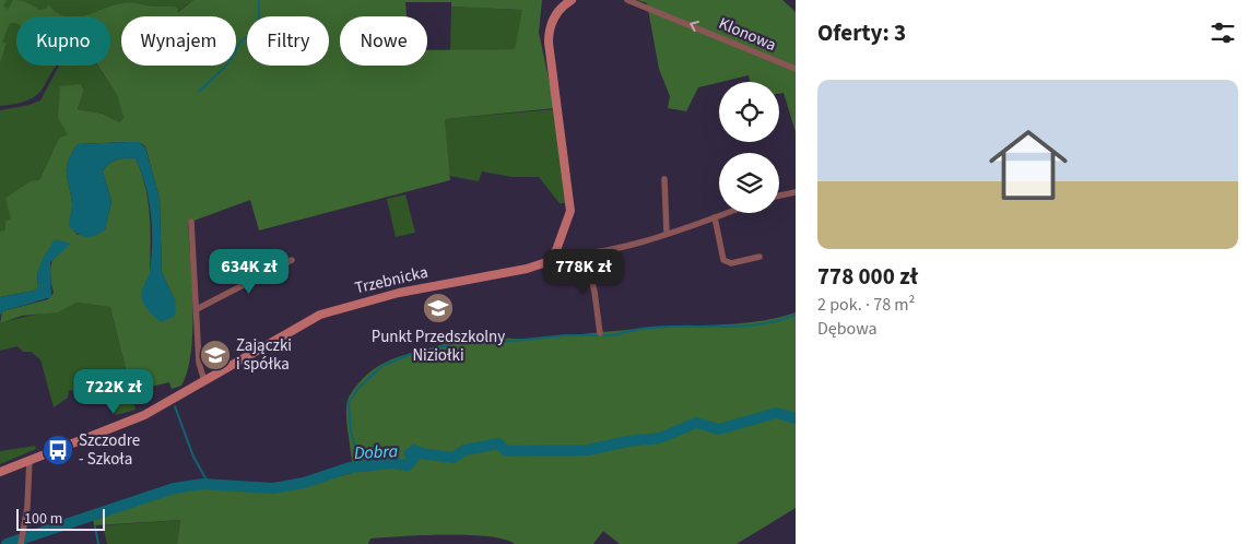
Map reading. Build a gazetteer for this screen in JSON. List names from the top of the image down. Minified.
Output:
{"streets":{"street":["Klonowa","Trzebnicka"]},"one_way":["Klonowa"],"water":["Dobra"],"places":{"school or university":["Punkt Przedszkolny Niziołki","Zajączki i spółka"],"bus stop":["Szczodre - Szkoła"]},"scale_bar":"100 m","page":{"heading":"Oferty: 3","chip":["Kupno","Wynajem","Filtry","Nowe"],"list":[{"name":"778 000 zł","note":"2 pok. · 78 m² · Dębowa"}],"price":["634K zł","778K zł","722K zł"],"scale":"100 m"}}
